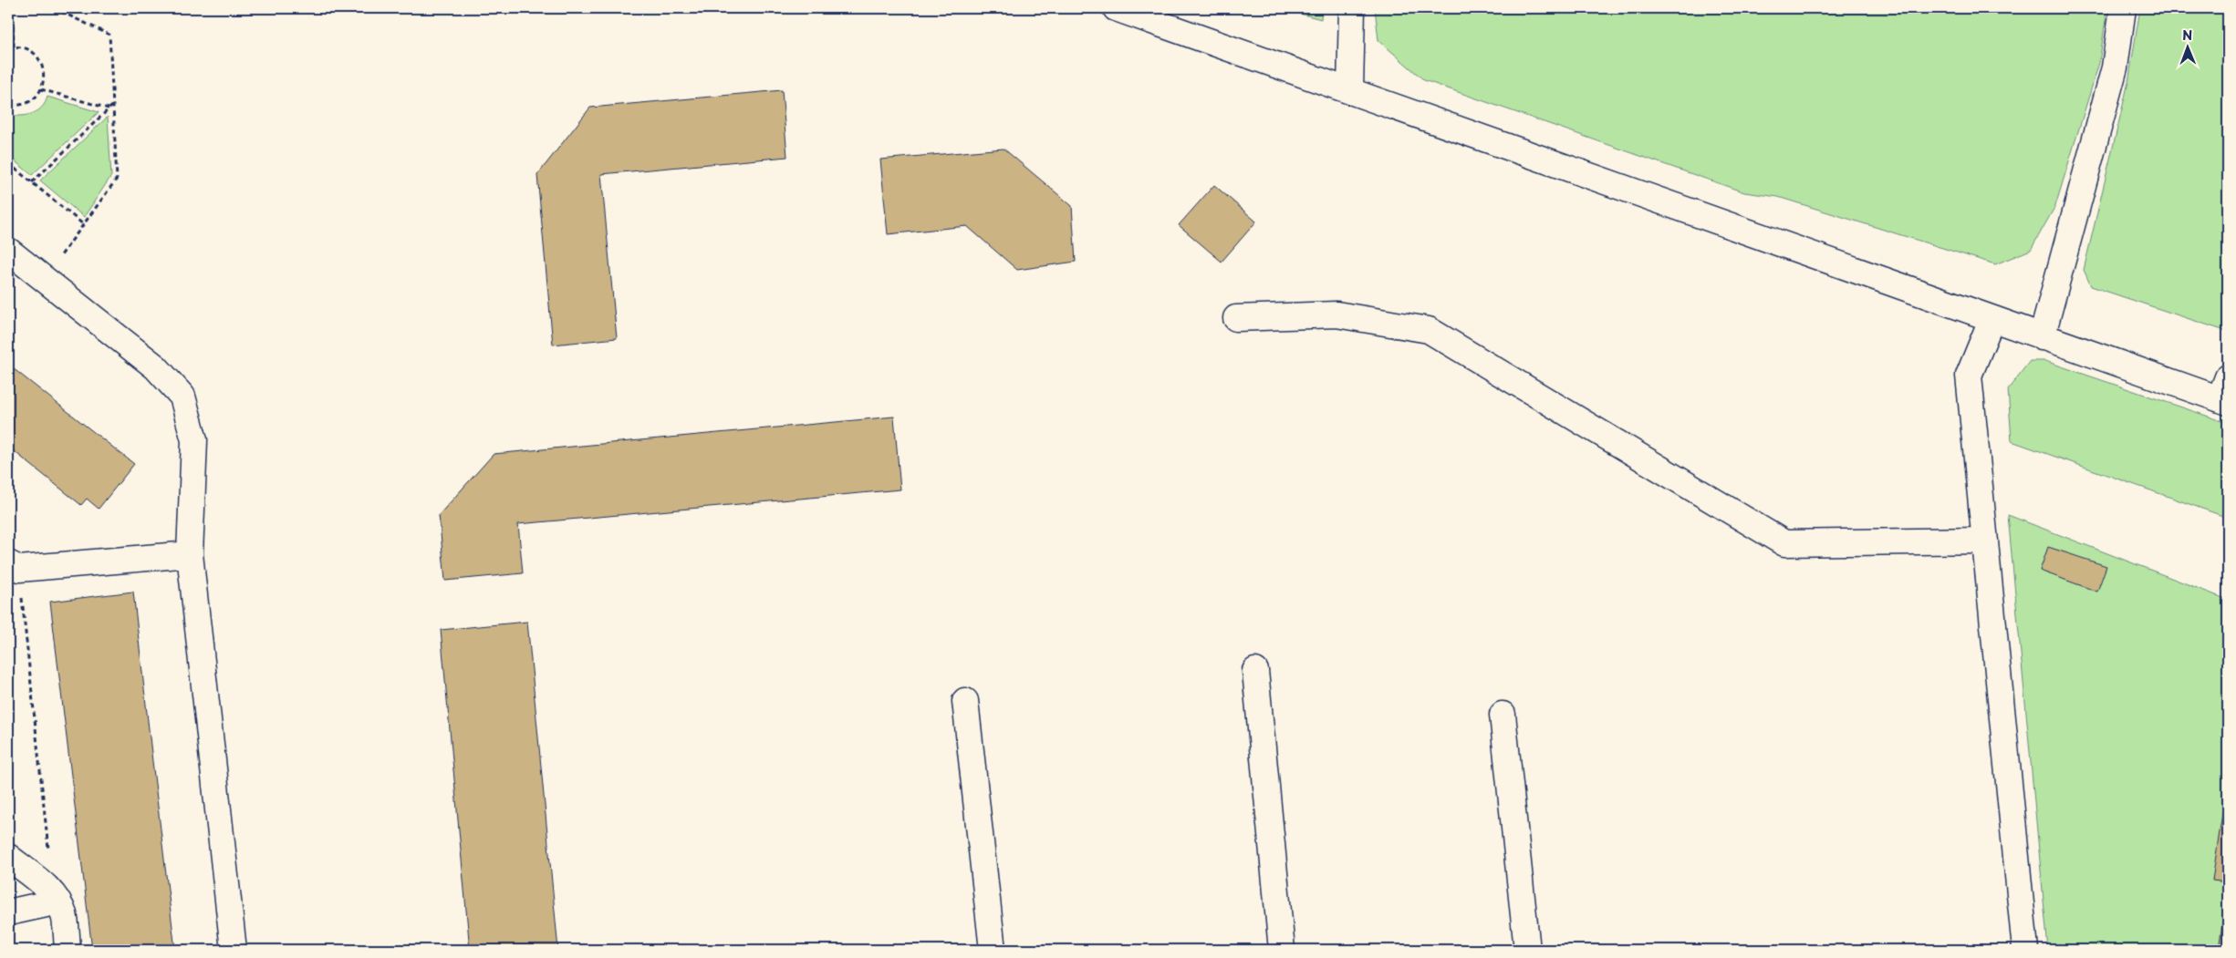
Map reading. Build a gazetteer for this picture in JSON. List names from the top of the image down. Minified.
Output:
{"north":"top"}
